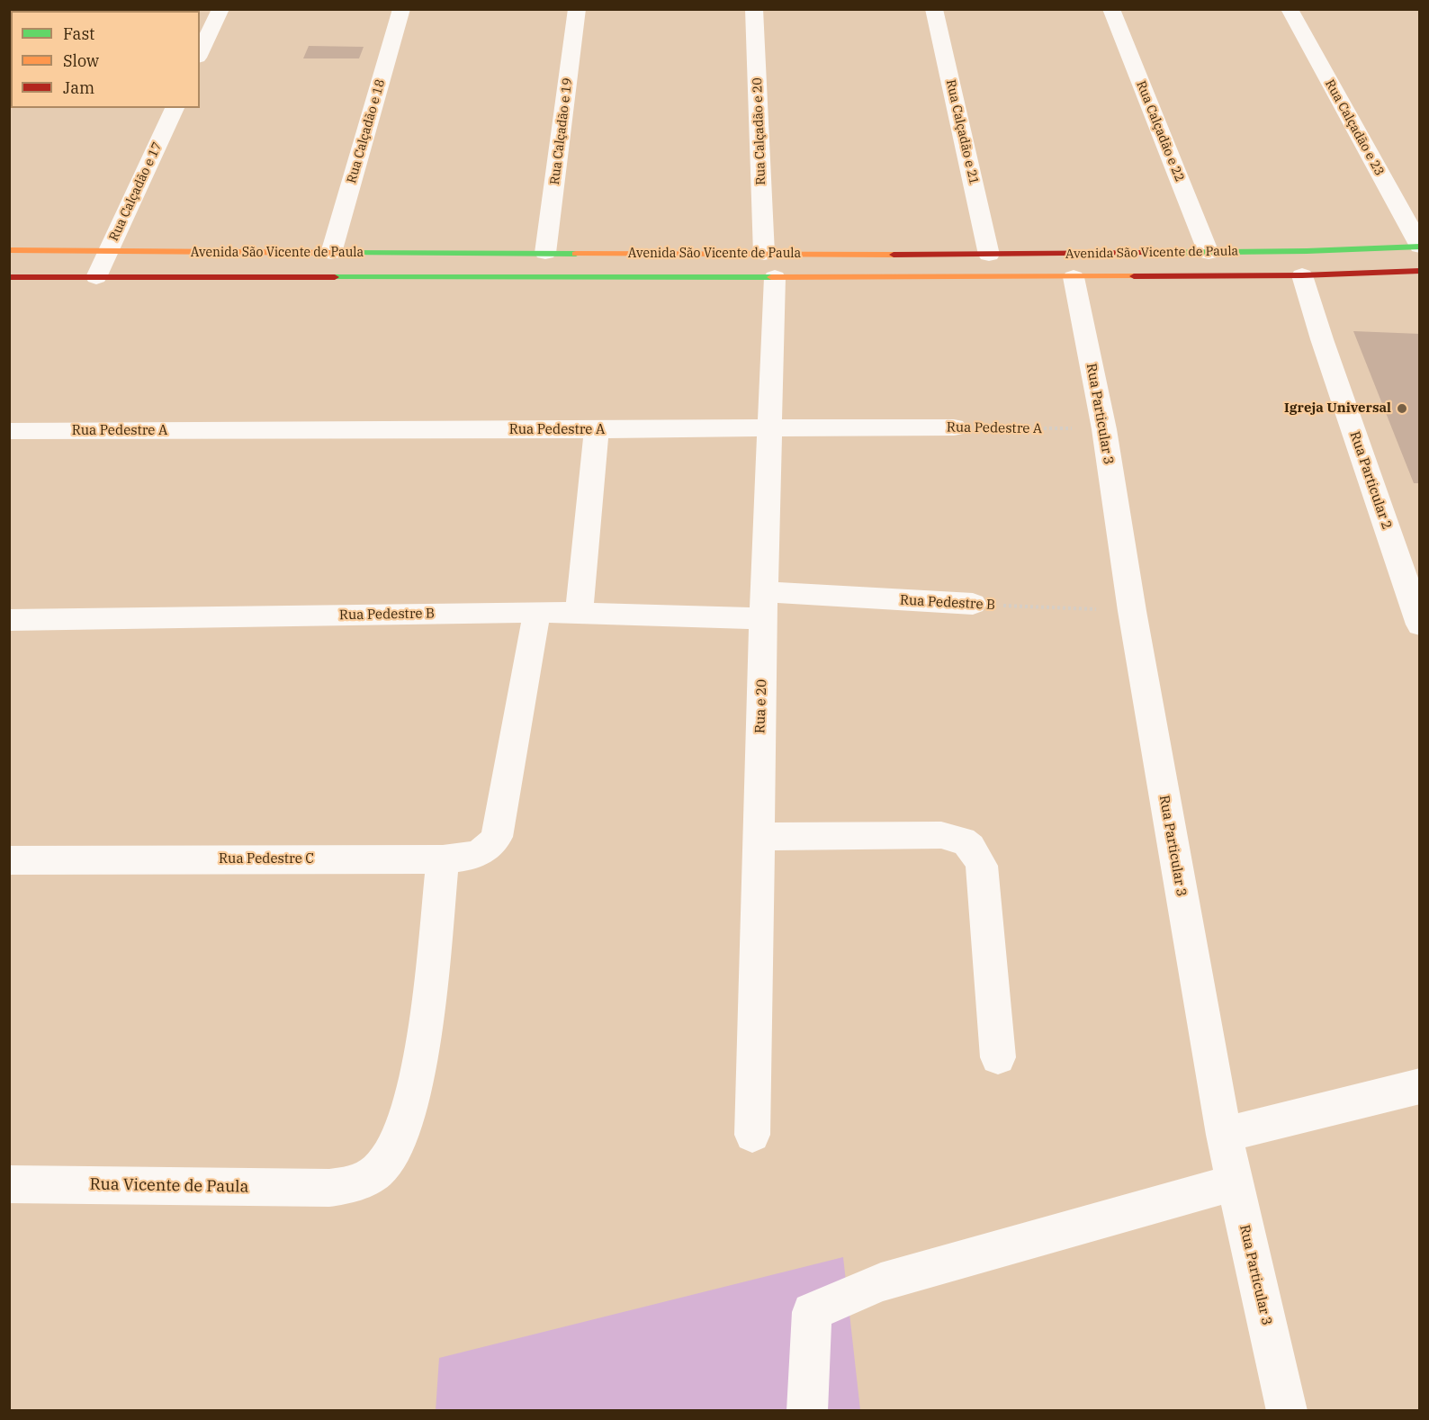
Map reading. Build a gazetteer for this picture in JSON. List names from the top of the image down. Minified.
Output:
{"streets":{"main road":["Avenida São Vicente de Paula"],"street":["Rua Calçadão e 23","Rua Calçadão e 18","Rua Calçadão e 19","Rua Calçadão e 20","Rua Calçadão e 22","Rua Calçadão e 21","Rua Calçadão e 17","Rua Particular 3","Rua Pedestre A","Rua Particular 2","Rua Pedestre B","Rua e 20","Rua Pedestre C","Rua Vicente de Paula"]},"crossings":[["Rua Calçadão e 23","Avenida São Vicente de Paula"],["Rua Calçadão e 18","Avenida São Vicente de Paula"],["Rua Calçadão e 19","Avenida São Vicente de Paula"],["Rua Calçadão e 20","Avenida São Vicente de Paula"],["Rua Calçadão e 20","Rua e 20"],["Rua Calçadão e 22","Avenida São Vicente de Paula"],["Rua Calçadão e 21","Avenida São Vicente de Paula"],["Rua Calçadão e 17","Avenida São Vicente de Paula"],["Avenida São Vicente de Paula","Rua Particular 3"],["Avenida São Vicente de Paula","Rua Particular 2"],["Avenida São Vicente de Paula","Rua e 20"],["Rua Particular 3","Rua Pedestre A"],["Rua Particular 3","Rua Pedestre B"],["Rua Pedestre A","Rua e 20"],["Rua Pedestre B","Rua e 20"],["Rua Pedestre B","Rua Pedestre C"],["Rua Pedestre C","Rua Vicente de Paula"]],"places":["Igreja Universal"],"legend":["Fast","Slow","Jam"]}
